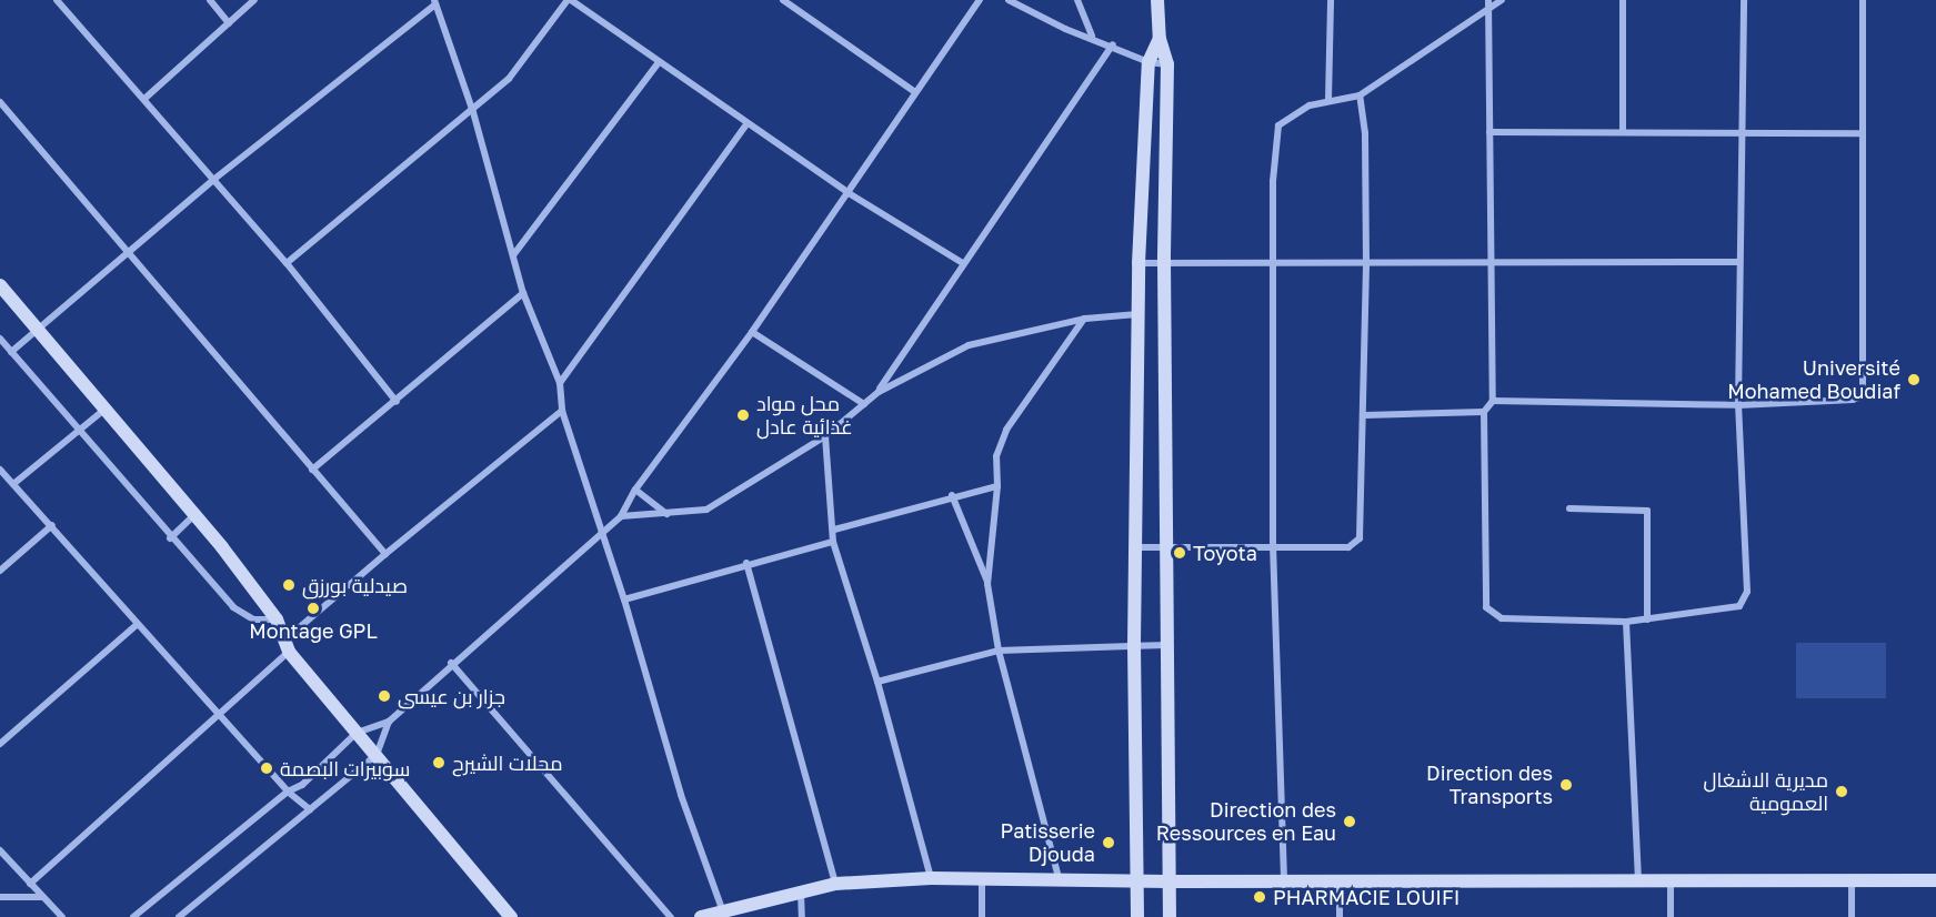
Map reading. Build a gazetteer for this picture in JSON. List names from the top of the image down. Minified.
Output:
{"places":["Université Mohamed Boudiaf","محل مواد غذائية عادل","Toyota","صيدلية بورزق","Montage GPL","جزار بن عيسى","محلات الشيرح","سوبيرات البصمة","Direction des Transports","مديرية الاشغال العمومية","Direction des Ressources en Eau","Patisserie Djouda","PHARMACIE LOUIFI"]}
